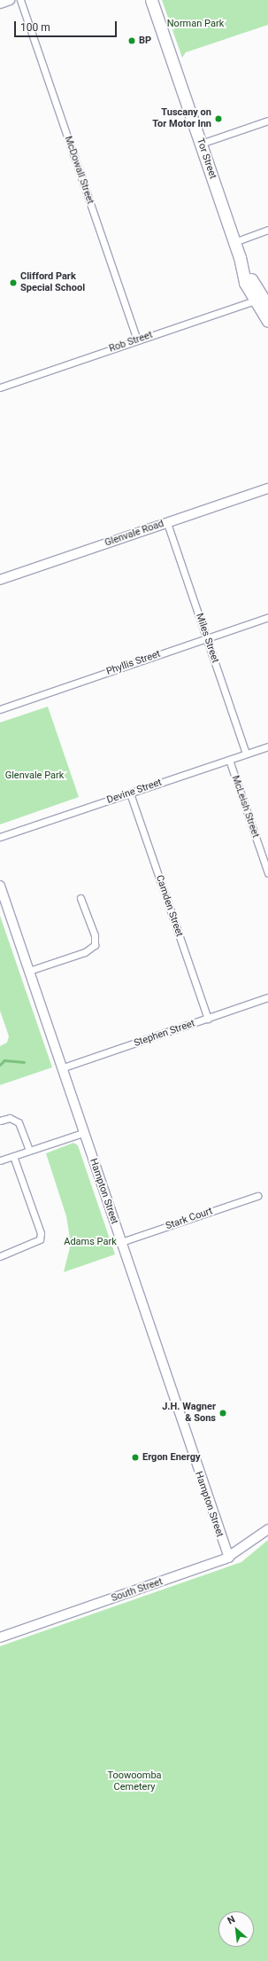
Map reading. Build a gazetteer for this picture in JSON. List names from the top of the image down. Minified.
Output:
{"streets":{"highway":["Tor Street"],"street":["McDowall Street","Rob Street","Glenvale Road","Miles Street","Phyllis Street","Devine Street","McLeish Street","Camden Street","Stephen Street","Hampton Street","Stark Court","South Street"]},"crossings":[["Tor Street","Rob Street"],["McDowall Street","Rob Street"],["Glenvale Road","Miles Street"],["Miles Street","Phyllis Street"],["Miles Street","Devine Street"],["Devine Street","McLeish Street"],["Devine Street","Camden Street"],["Camden Street","Stephen Street"],["Stephen Street","Hampton Street"],["Hampton Street","Stark Court"],["Hampton Street","South Street"]],"parks":["Norman Park","Glenvale Park","Adams Park","Toowoomba Cemetery"],"places":["BP","Tuscany on Tor Motor Inn","Clifford Park Special School","J.H. Wagner & Sons","Ergon Energy"],"scale_bar":"100 m","north":"top left"}
